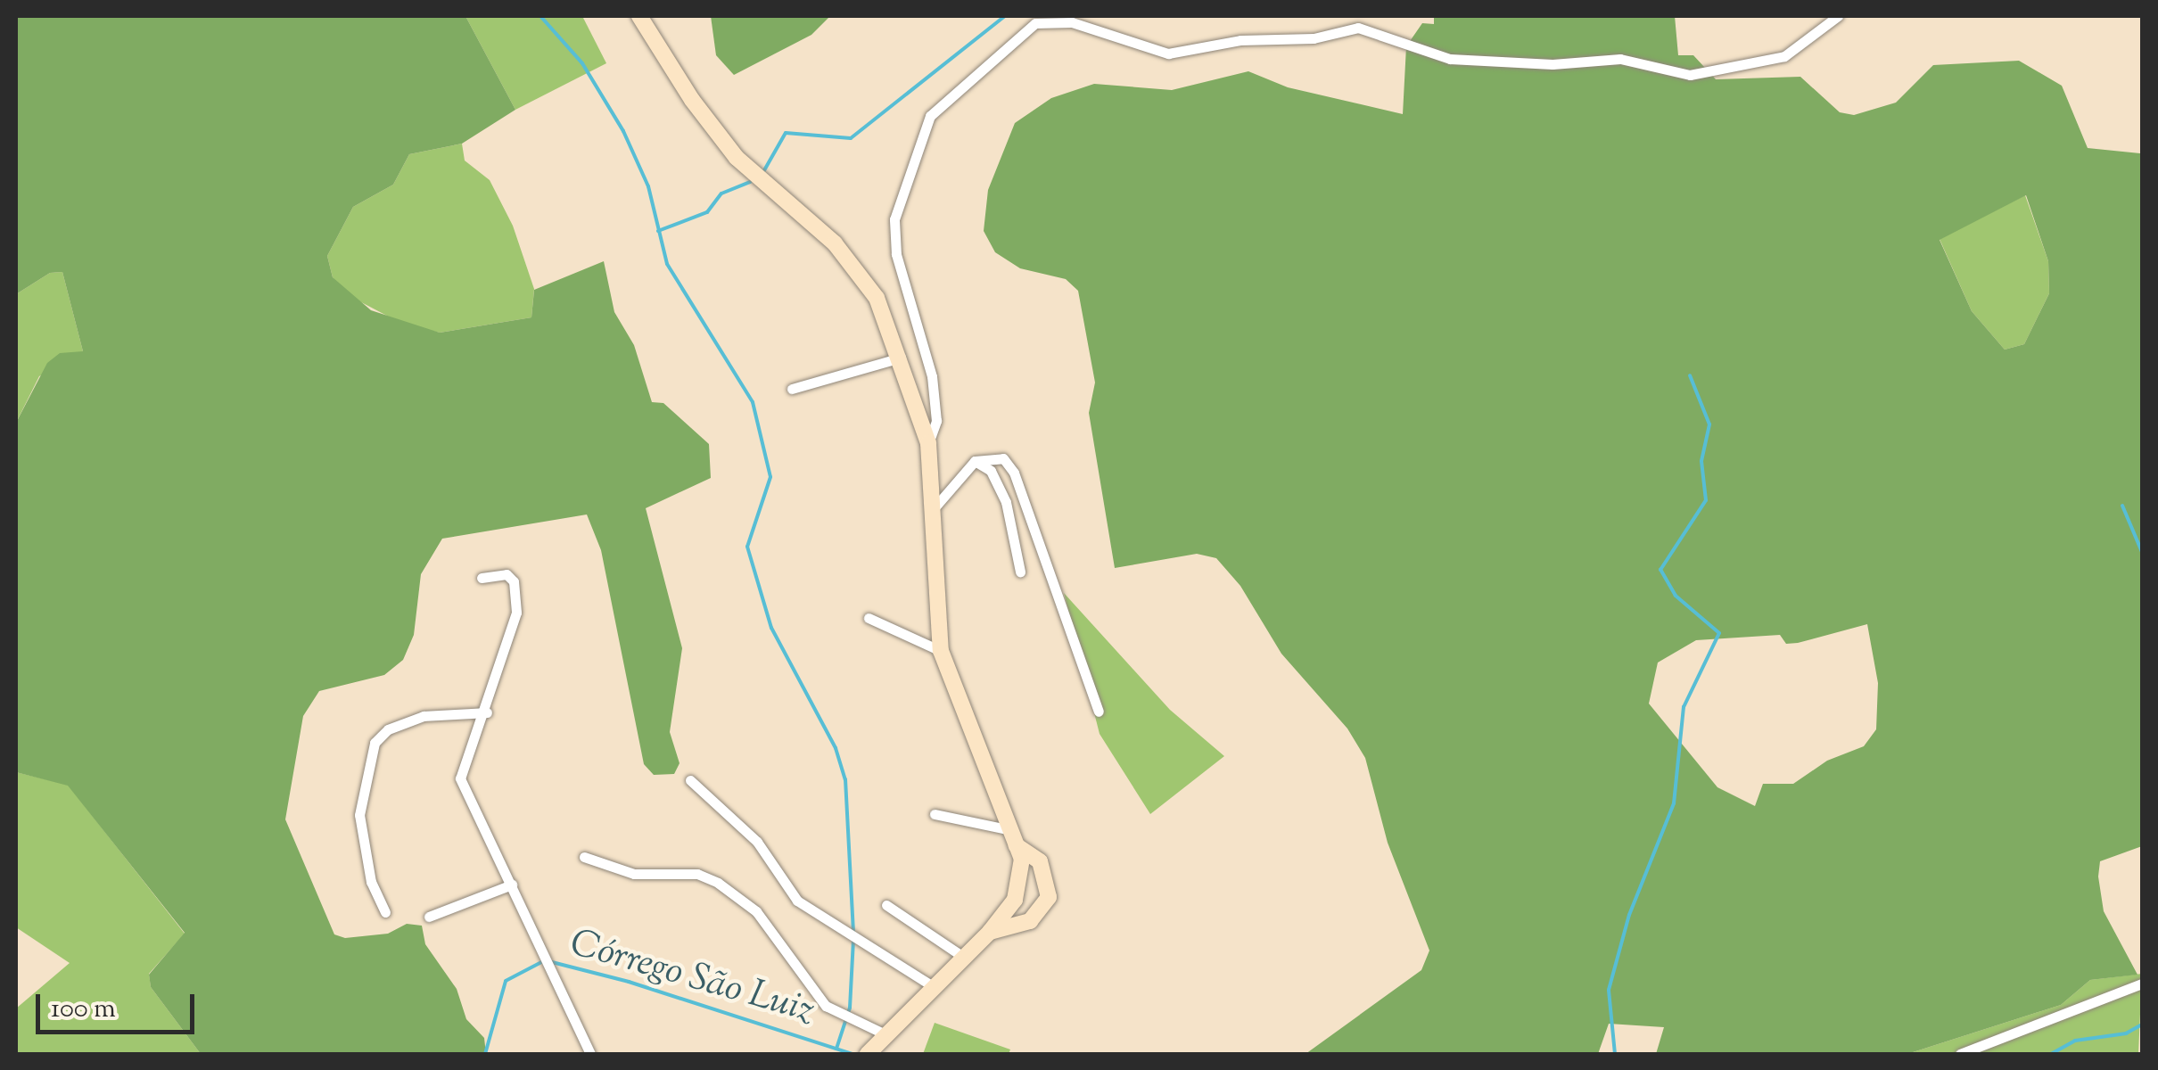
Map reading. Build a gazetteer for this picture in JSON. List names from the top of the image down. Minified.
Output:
{"water":["Córrego São Luiz"],"scale_bar":"100 m"}
